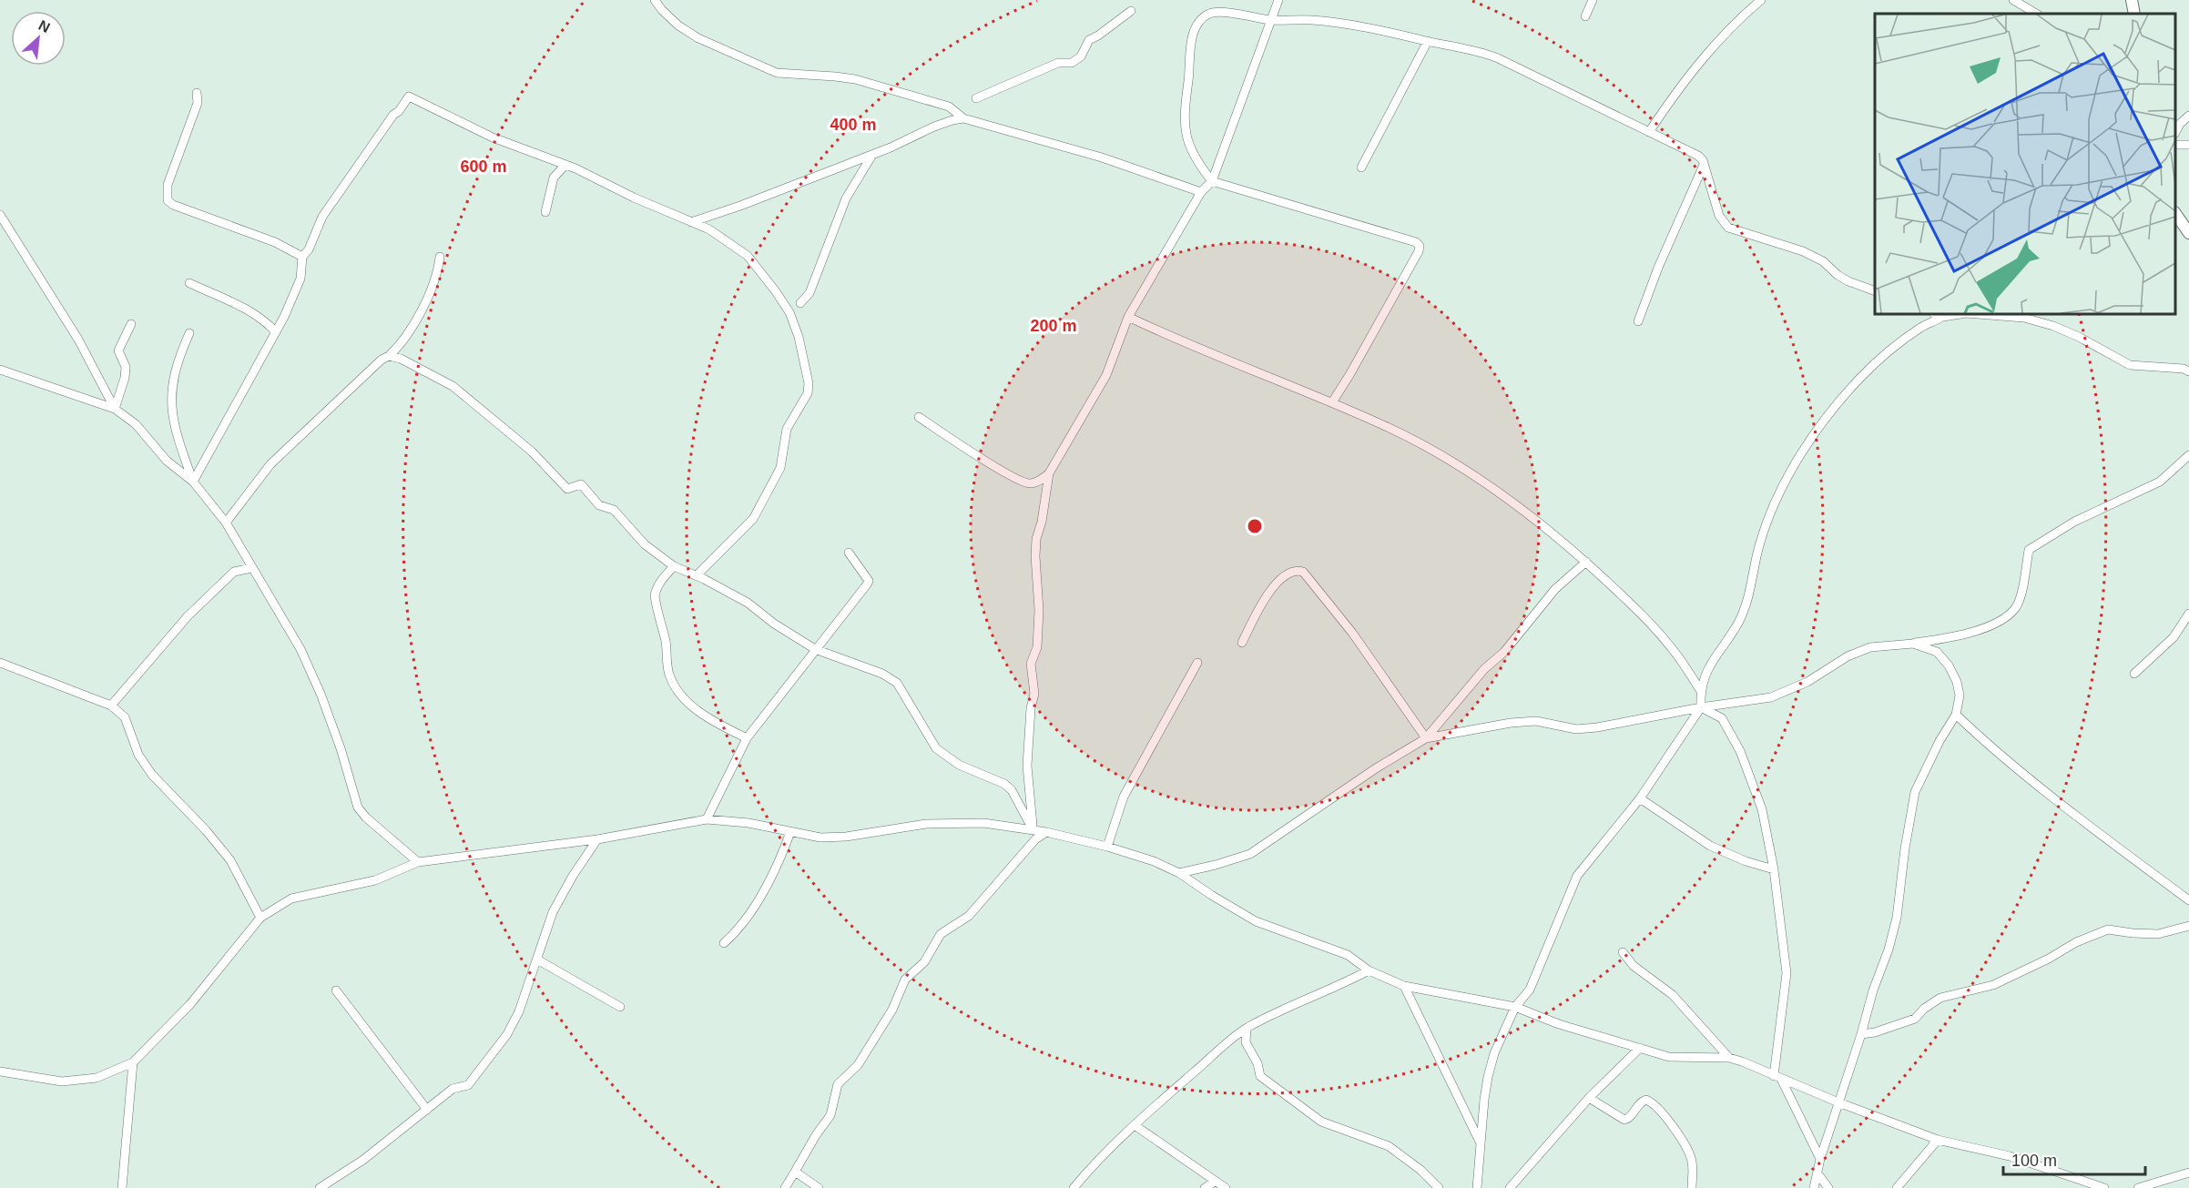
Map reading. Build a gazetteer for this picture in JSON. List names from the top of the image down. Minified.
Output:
{"scale_bar":"100 m","north":"top right","rings":["400 m","600 m","200 m"]}
